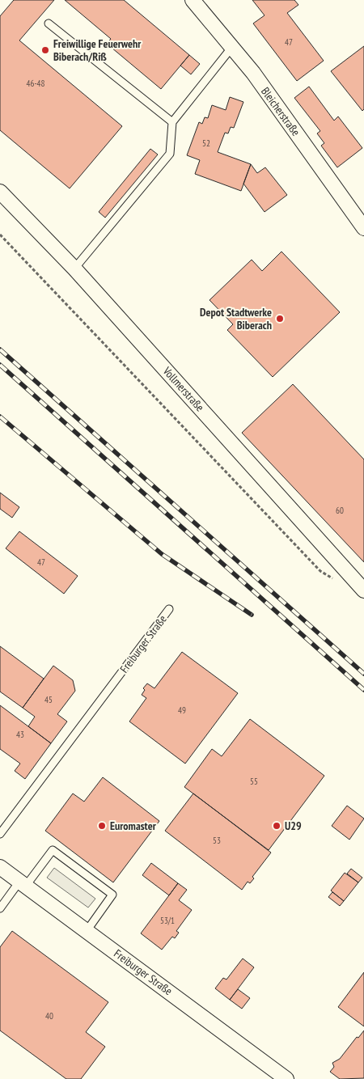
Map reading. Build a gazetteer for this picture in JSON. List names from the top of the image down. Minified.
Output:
{"streets":{"street":["Bleicherstraße","Vollmerstraße","Freiburger Straße"]},"places":["Freiwillige Feuerwehr Biberach/Riß","Depot Stadtwerke Biberach","Euromaster","U29"],"house_numbers":["47","46-48","52","60","47","45","49","43","55","53","53/1","40"]}
